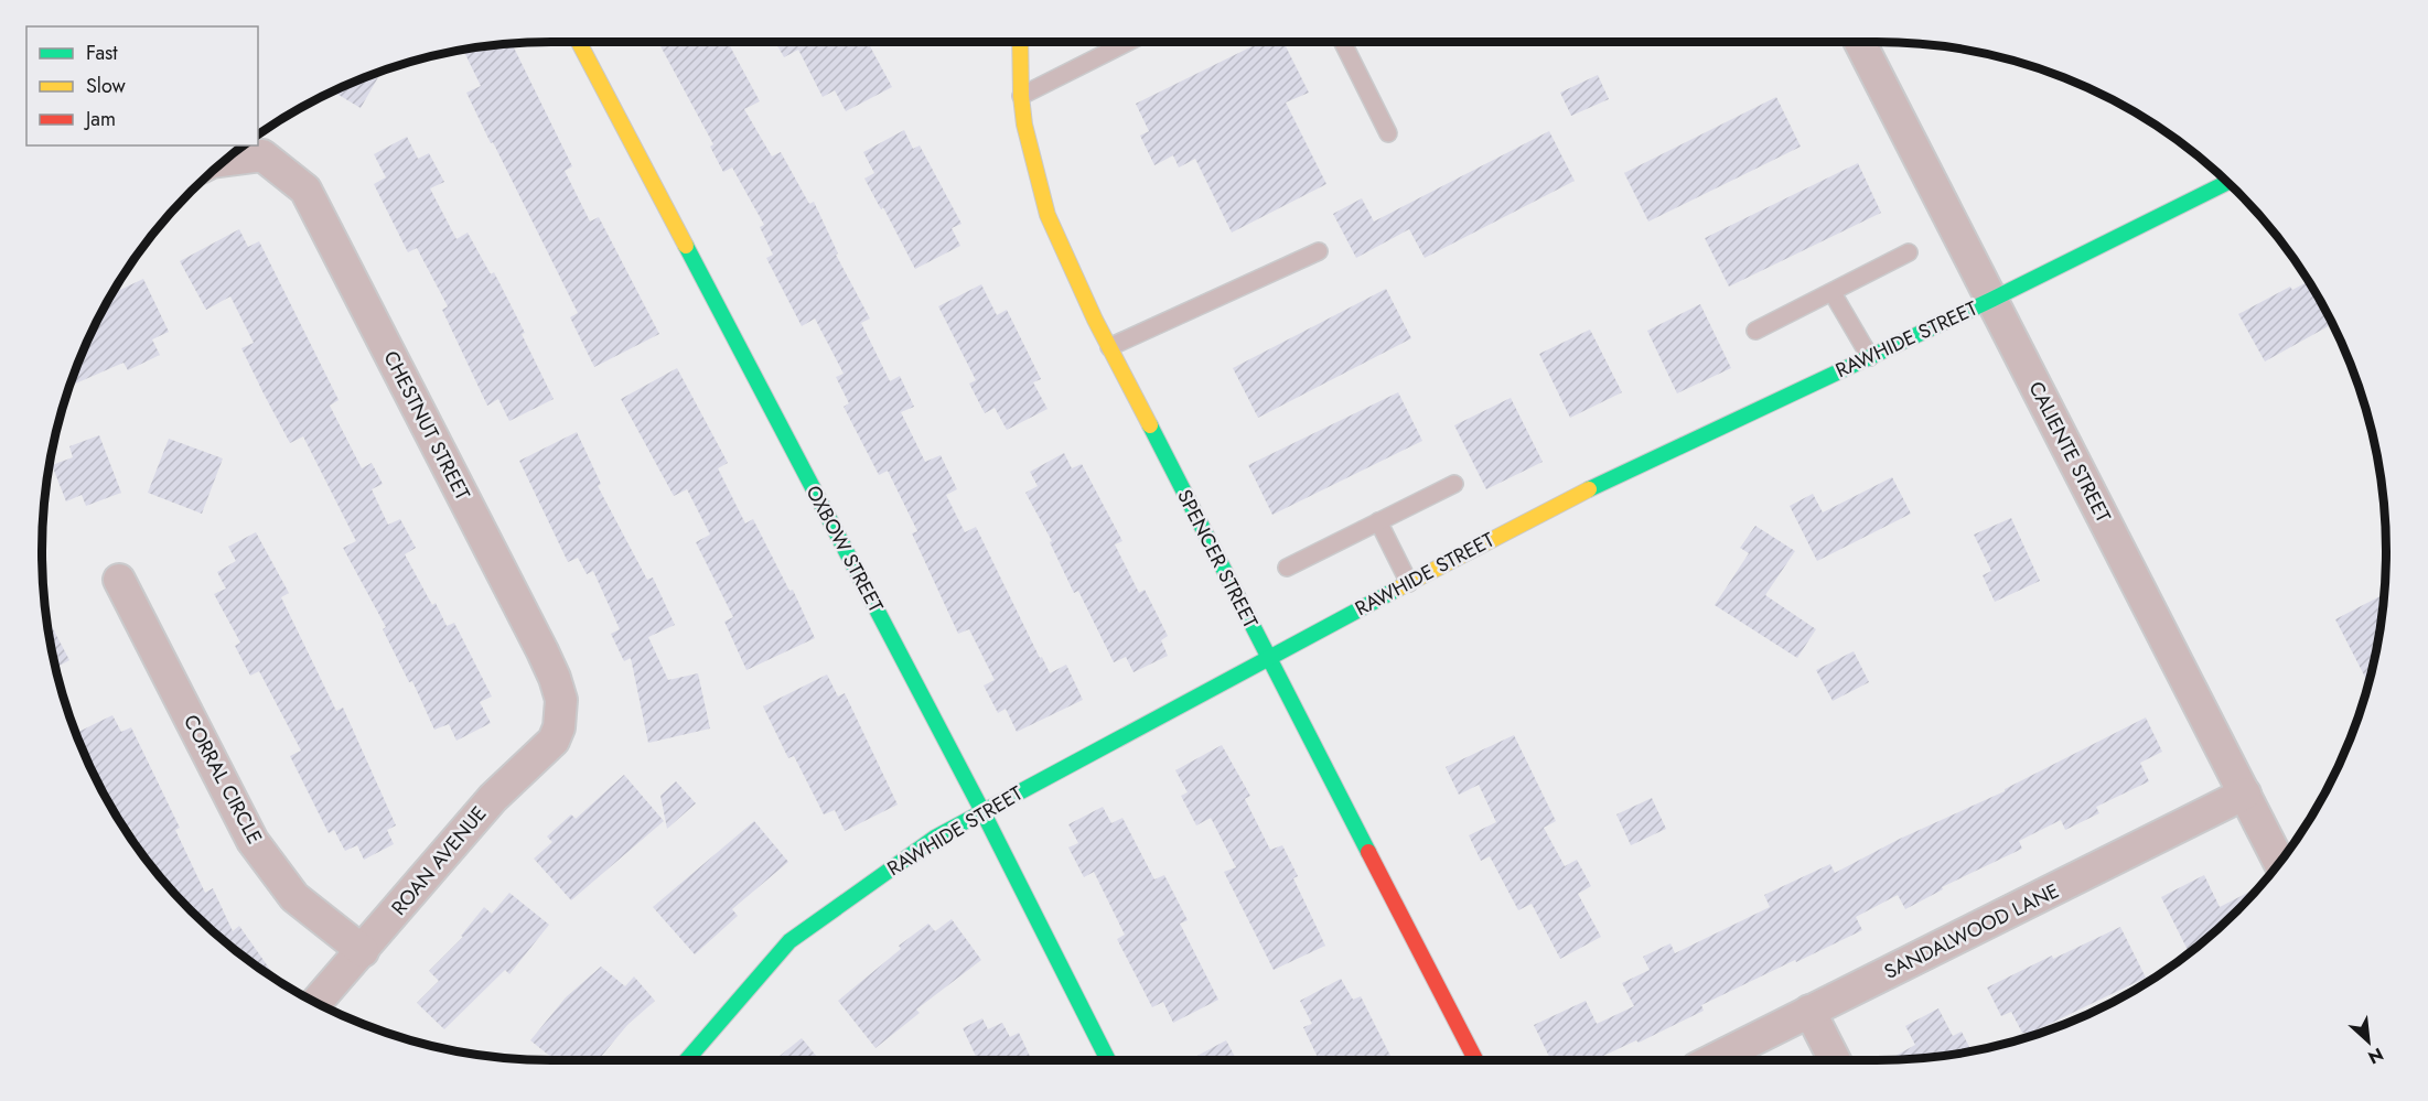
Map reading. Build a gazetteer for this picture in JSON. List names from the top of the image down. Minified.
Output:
{"streets":{"street":["RAWHIDE STREET","CHESTNUT STREET","CALIENTE STREET","OXBOW STREET","SPENCER STREET","CORRAL CIRCLE","ROAN AVENUE","SANDALWOOD LANE"]},"crossings":[["RAWHIDE STREET","CALIENTE STREET"],["RAWHIDE STREET","OXBOW STREET"],["RAWHIDE STREET","SPENCER STREET"],["CHESTNUT STREET","ROAN AVENUE"],["CALIENTE STREET","SANDALWOOD LANE"],["CORRAL CIRCLE","ROAN AVENUE"]],"legend":["Fast","Slow","Jam"],"north":"bottom right"}
